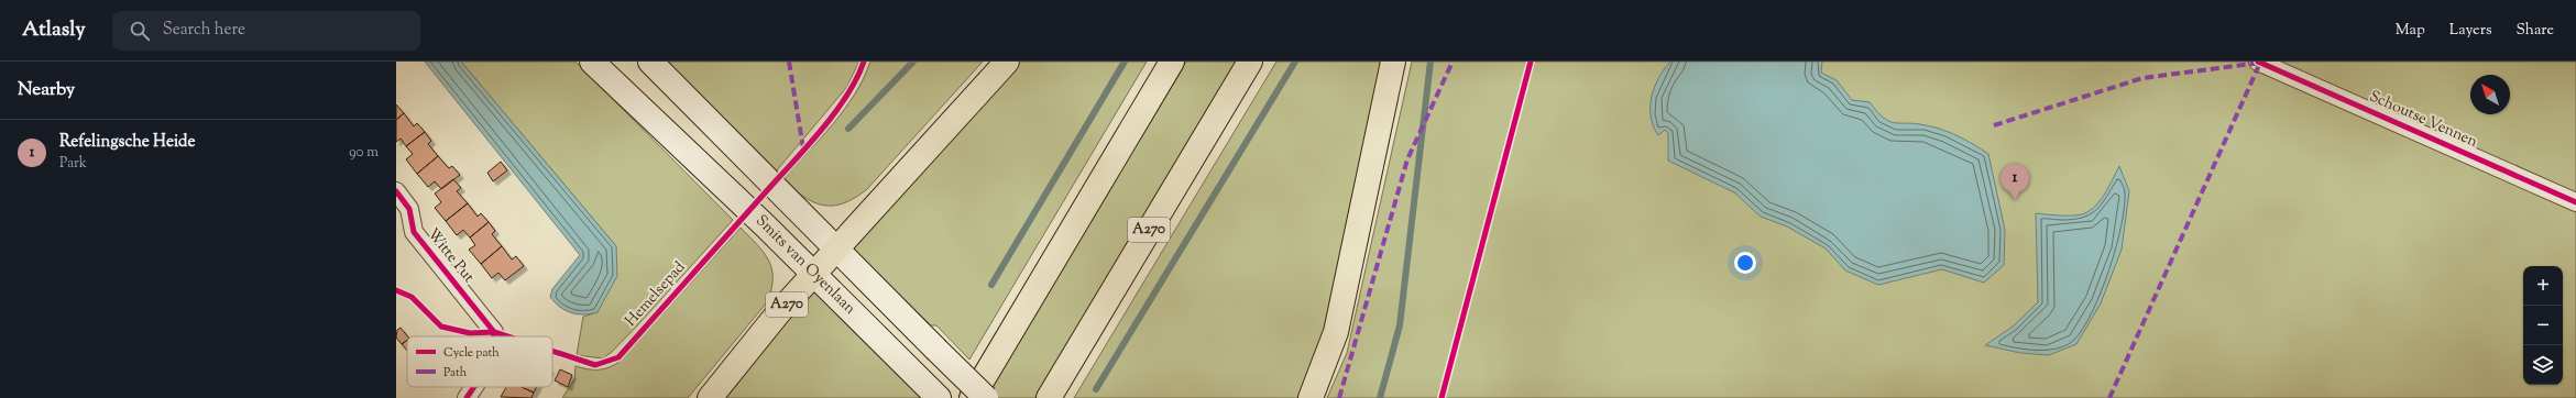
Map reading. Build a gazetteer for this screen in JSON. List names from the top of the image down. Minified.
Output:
{"streets":{"highway":["A270"],"main road":["Smits van Oyenlaan"],"street":["Schoutse Vennen","Witte Put"],"cycle path":["Hemelsepad"]},"crossings":[["A270","Smits van Oyenlaan"]],"legend":["Cycle path","Path"],"north":"top left","page":{"header":"Atlasly","search":"Search here","nav":["Map","Layers","Share"],"heading":"Nearby","list":[{"mark":"1","name":"Refelingsche Heide","note":"Park","value":"90 m"}],"pins":"1","map_buttons":["+","−"]}}
